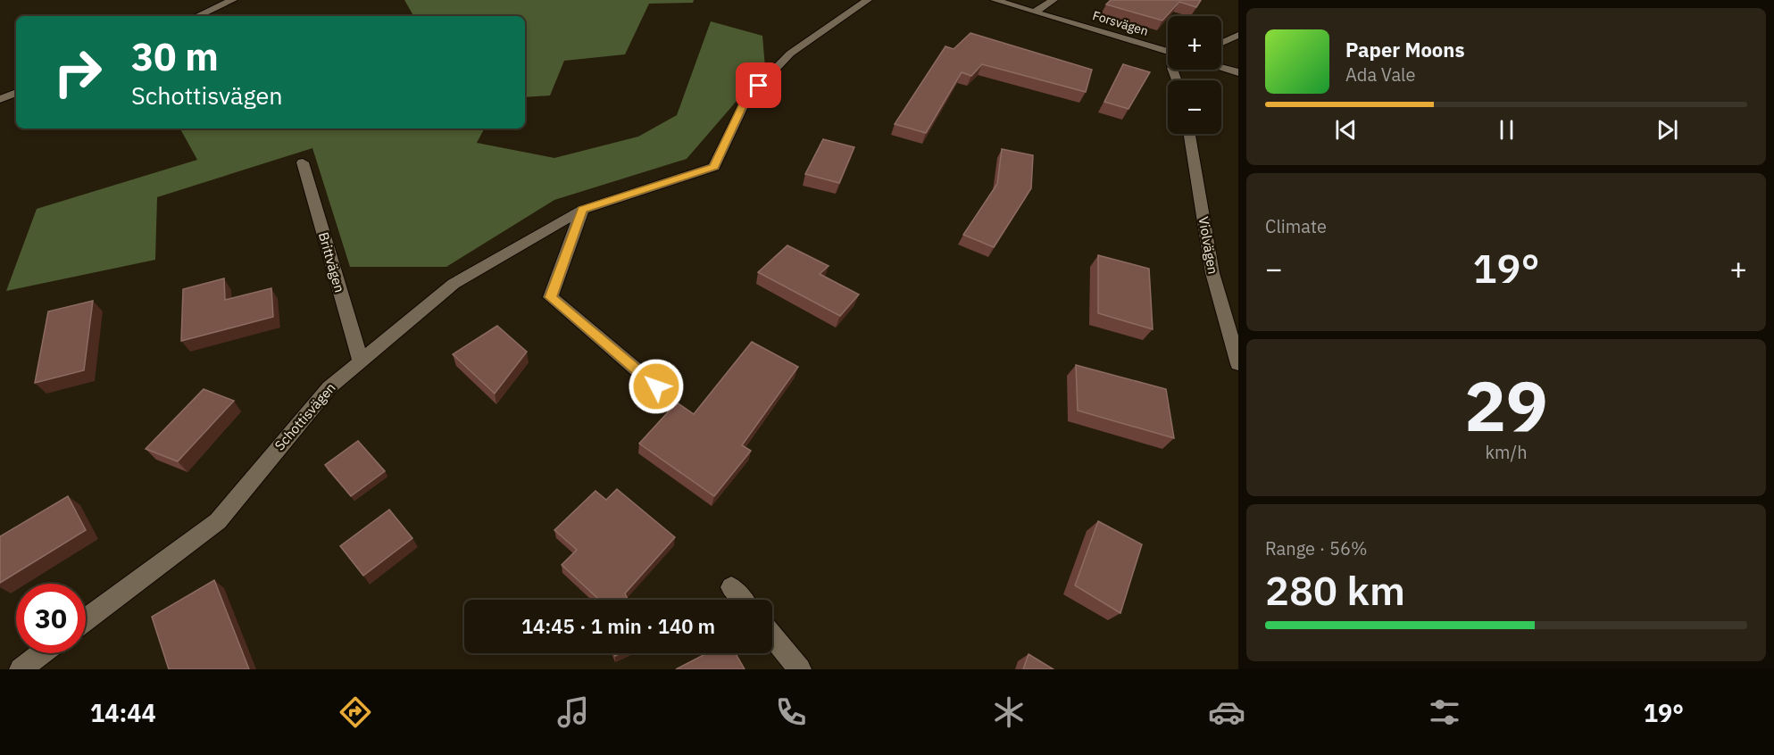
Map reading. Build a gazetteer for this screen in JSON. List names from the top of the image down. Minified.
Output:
{"streets":{"street":["Forsvägen","Violvägen","Brittvägen","Schottisvägen"]},"crossings":[["Brittvägen","Schottisvägen"]],"page":{"map_buttons":["+","−"],"turn":["30 m","Schottisvägen"],"song":["Paper Moons","Ada Vale"],"tile":["Climate",["29","km/h"],["Range · 56%","280 km"]],"heat":["−","19°","+"],"limit":"30","trip":"14:45 · 1 min · 140 m","tabs":["14:44","19°"]}}
